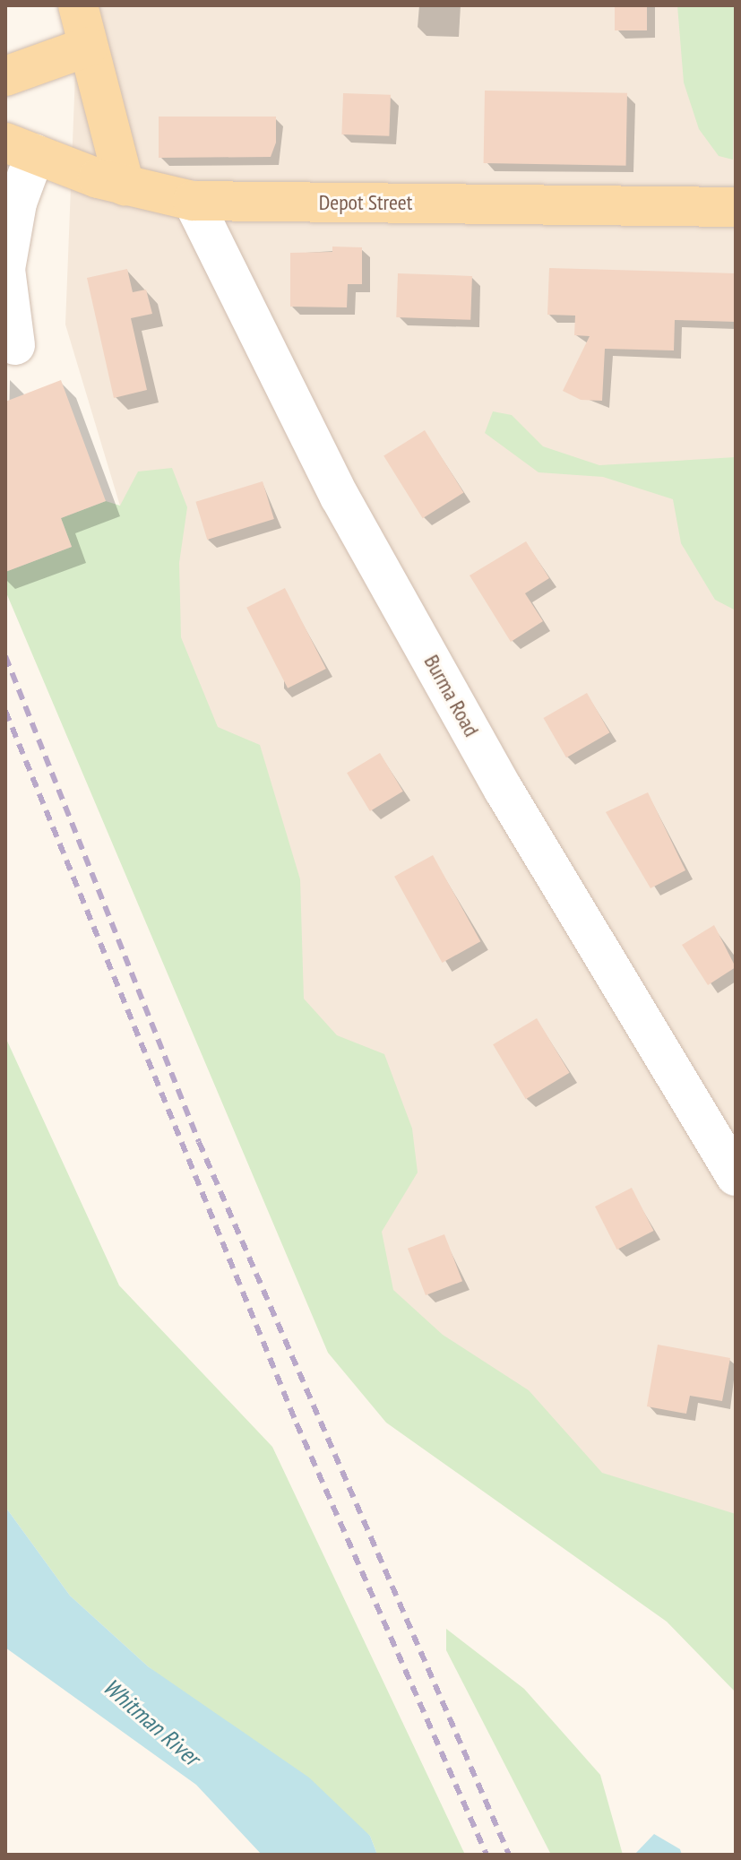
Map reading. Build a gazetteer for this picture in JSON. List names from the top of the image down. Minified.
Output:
{"streets":{"main road":["Depot Street"],"street":["Burma Road"]},"crossings":[["Depot Street","Burma Road"]],"water":["Whitman River"]}
